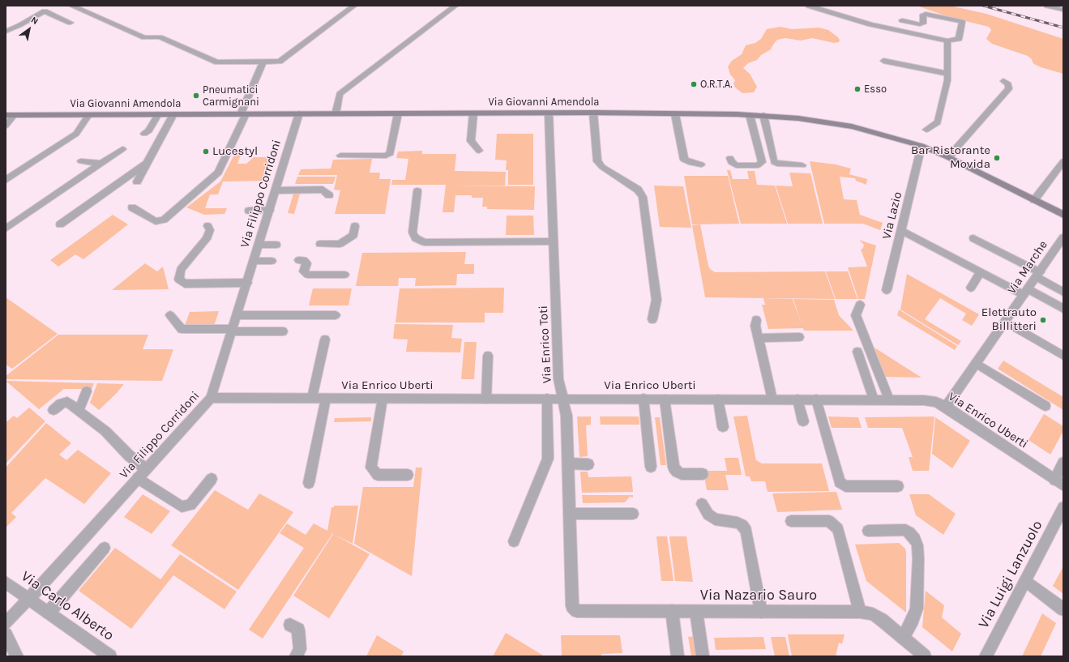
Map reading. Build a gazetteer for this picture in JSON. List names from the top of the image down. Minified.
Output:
{"streets":{"main road":["Via Giovanni Amendola"],"street":["Via Filippo Corridoni","Via Lazio","Via Marche","Via Enrico Toti","Via Enrico Uberti","Via Luigi Lanzuolo","Via Nazario Sauro","Via Carlo Alberto"]},"crossings":[["Via Giovanni Amendola","Via Filippo Corridoni"],["Via Giovanni Amendola","Via Lazio"],["Via Giovanni Amendola","Via Enrico Toti"],["Via Filippo Corridoni","Via Enrico Uberti"],["Via Filippo Corridoni","Via Carlo Alberto"],["Via Marche","Via Enrico Uberti"],["Via Enrico Toti","Via Enrico Uberti"],["Via Enrico Toti","Via Nazario Sauro"]],"places":["O.R.T.A.","Esso","Pneumatici Carmignani","Lucestyl","Bar Ristorante Movida","Elettrauto Billitteri"],"north":"top right"}
